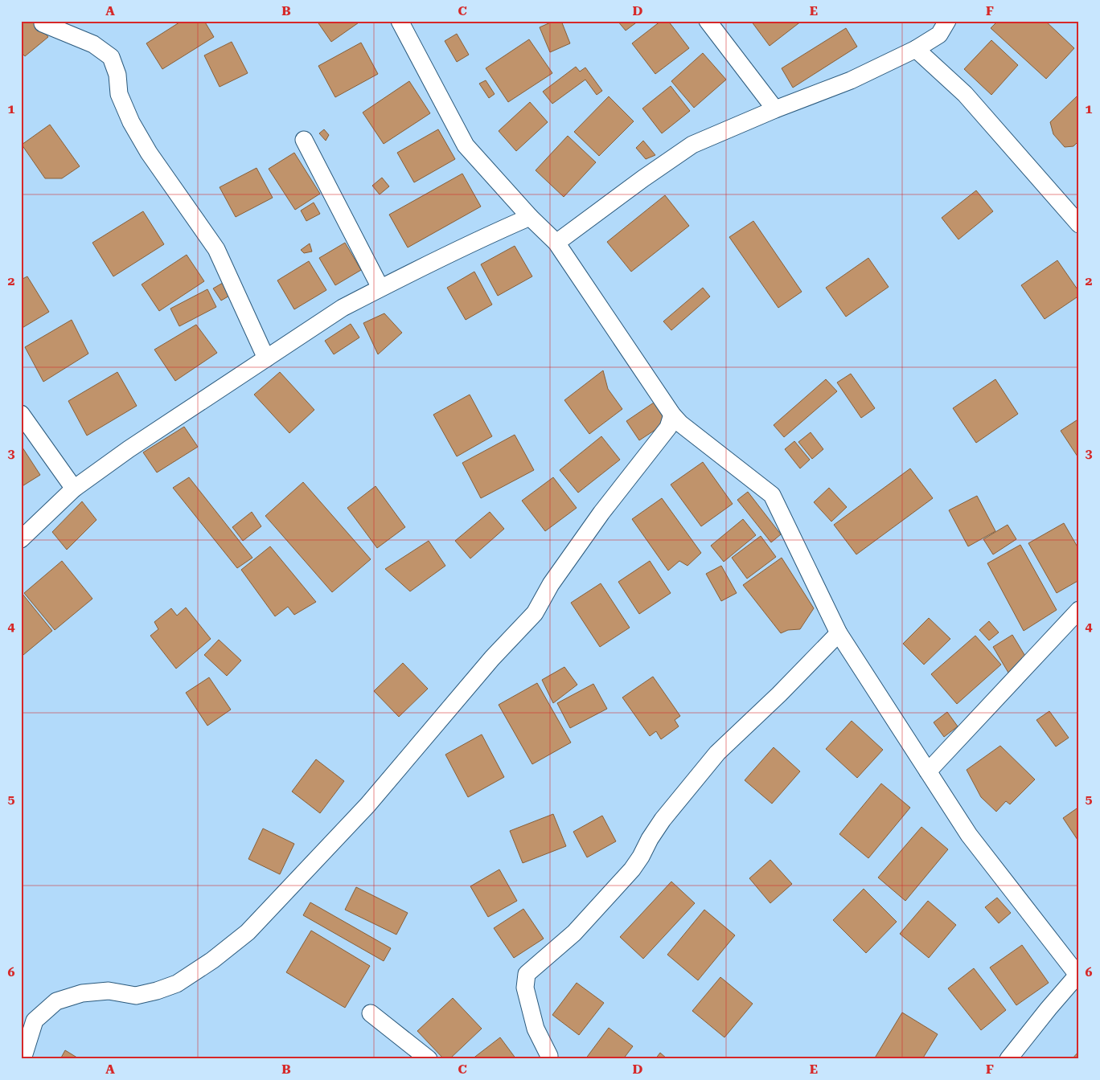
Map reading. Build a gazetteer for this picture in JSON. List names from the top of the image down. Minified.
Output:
{"grid":{"columns":["A","B","C","D","E","F"],"rows":["1","2","3","4","5","6"]}}
